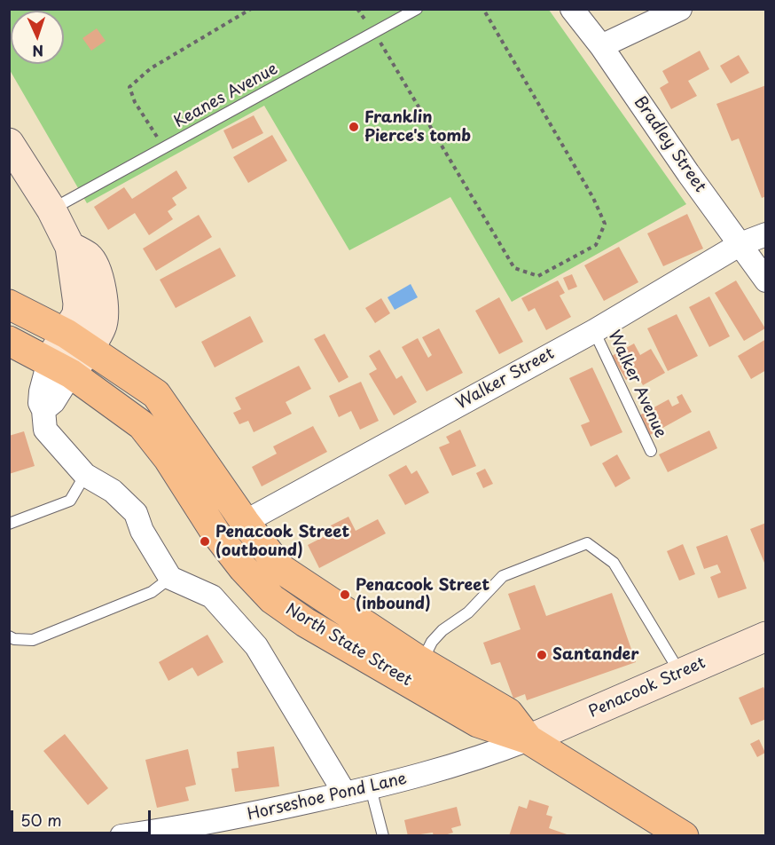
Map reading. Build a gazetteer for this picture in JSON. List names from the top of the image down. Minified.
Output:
{"streets":{"main road":["North State Street"],"street":["Bradley Street","Walker Street","Penacook Street","Horseshoe Pond Lane"],"lane":["Keanes Avenue","Walker Avenue"]},"crossings":[["Bradley Street","Walker Street"],["Walker Street","Walker Avenue"],["Walker Street","North State Street"],["North State Street","Penacook Street"],["North State Street","Horseshoe Pond Lane"],["Penacook Street","Horseshoe Pond Lane"]],"places":["Franklin Pierce's tomb","Penacook Street (outbound)","Penacook Street (inbound)","Santander"],"scale_bar":"50 m","north":"bottom"}
